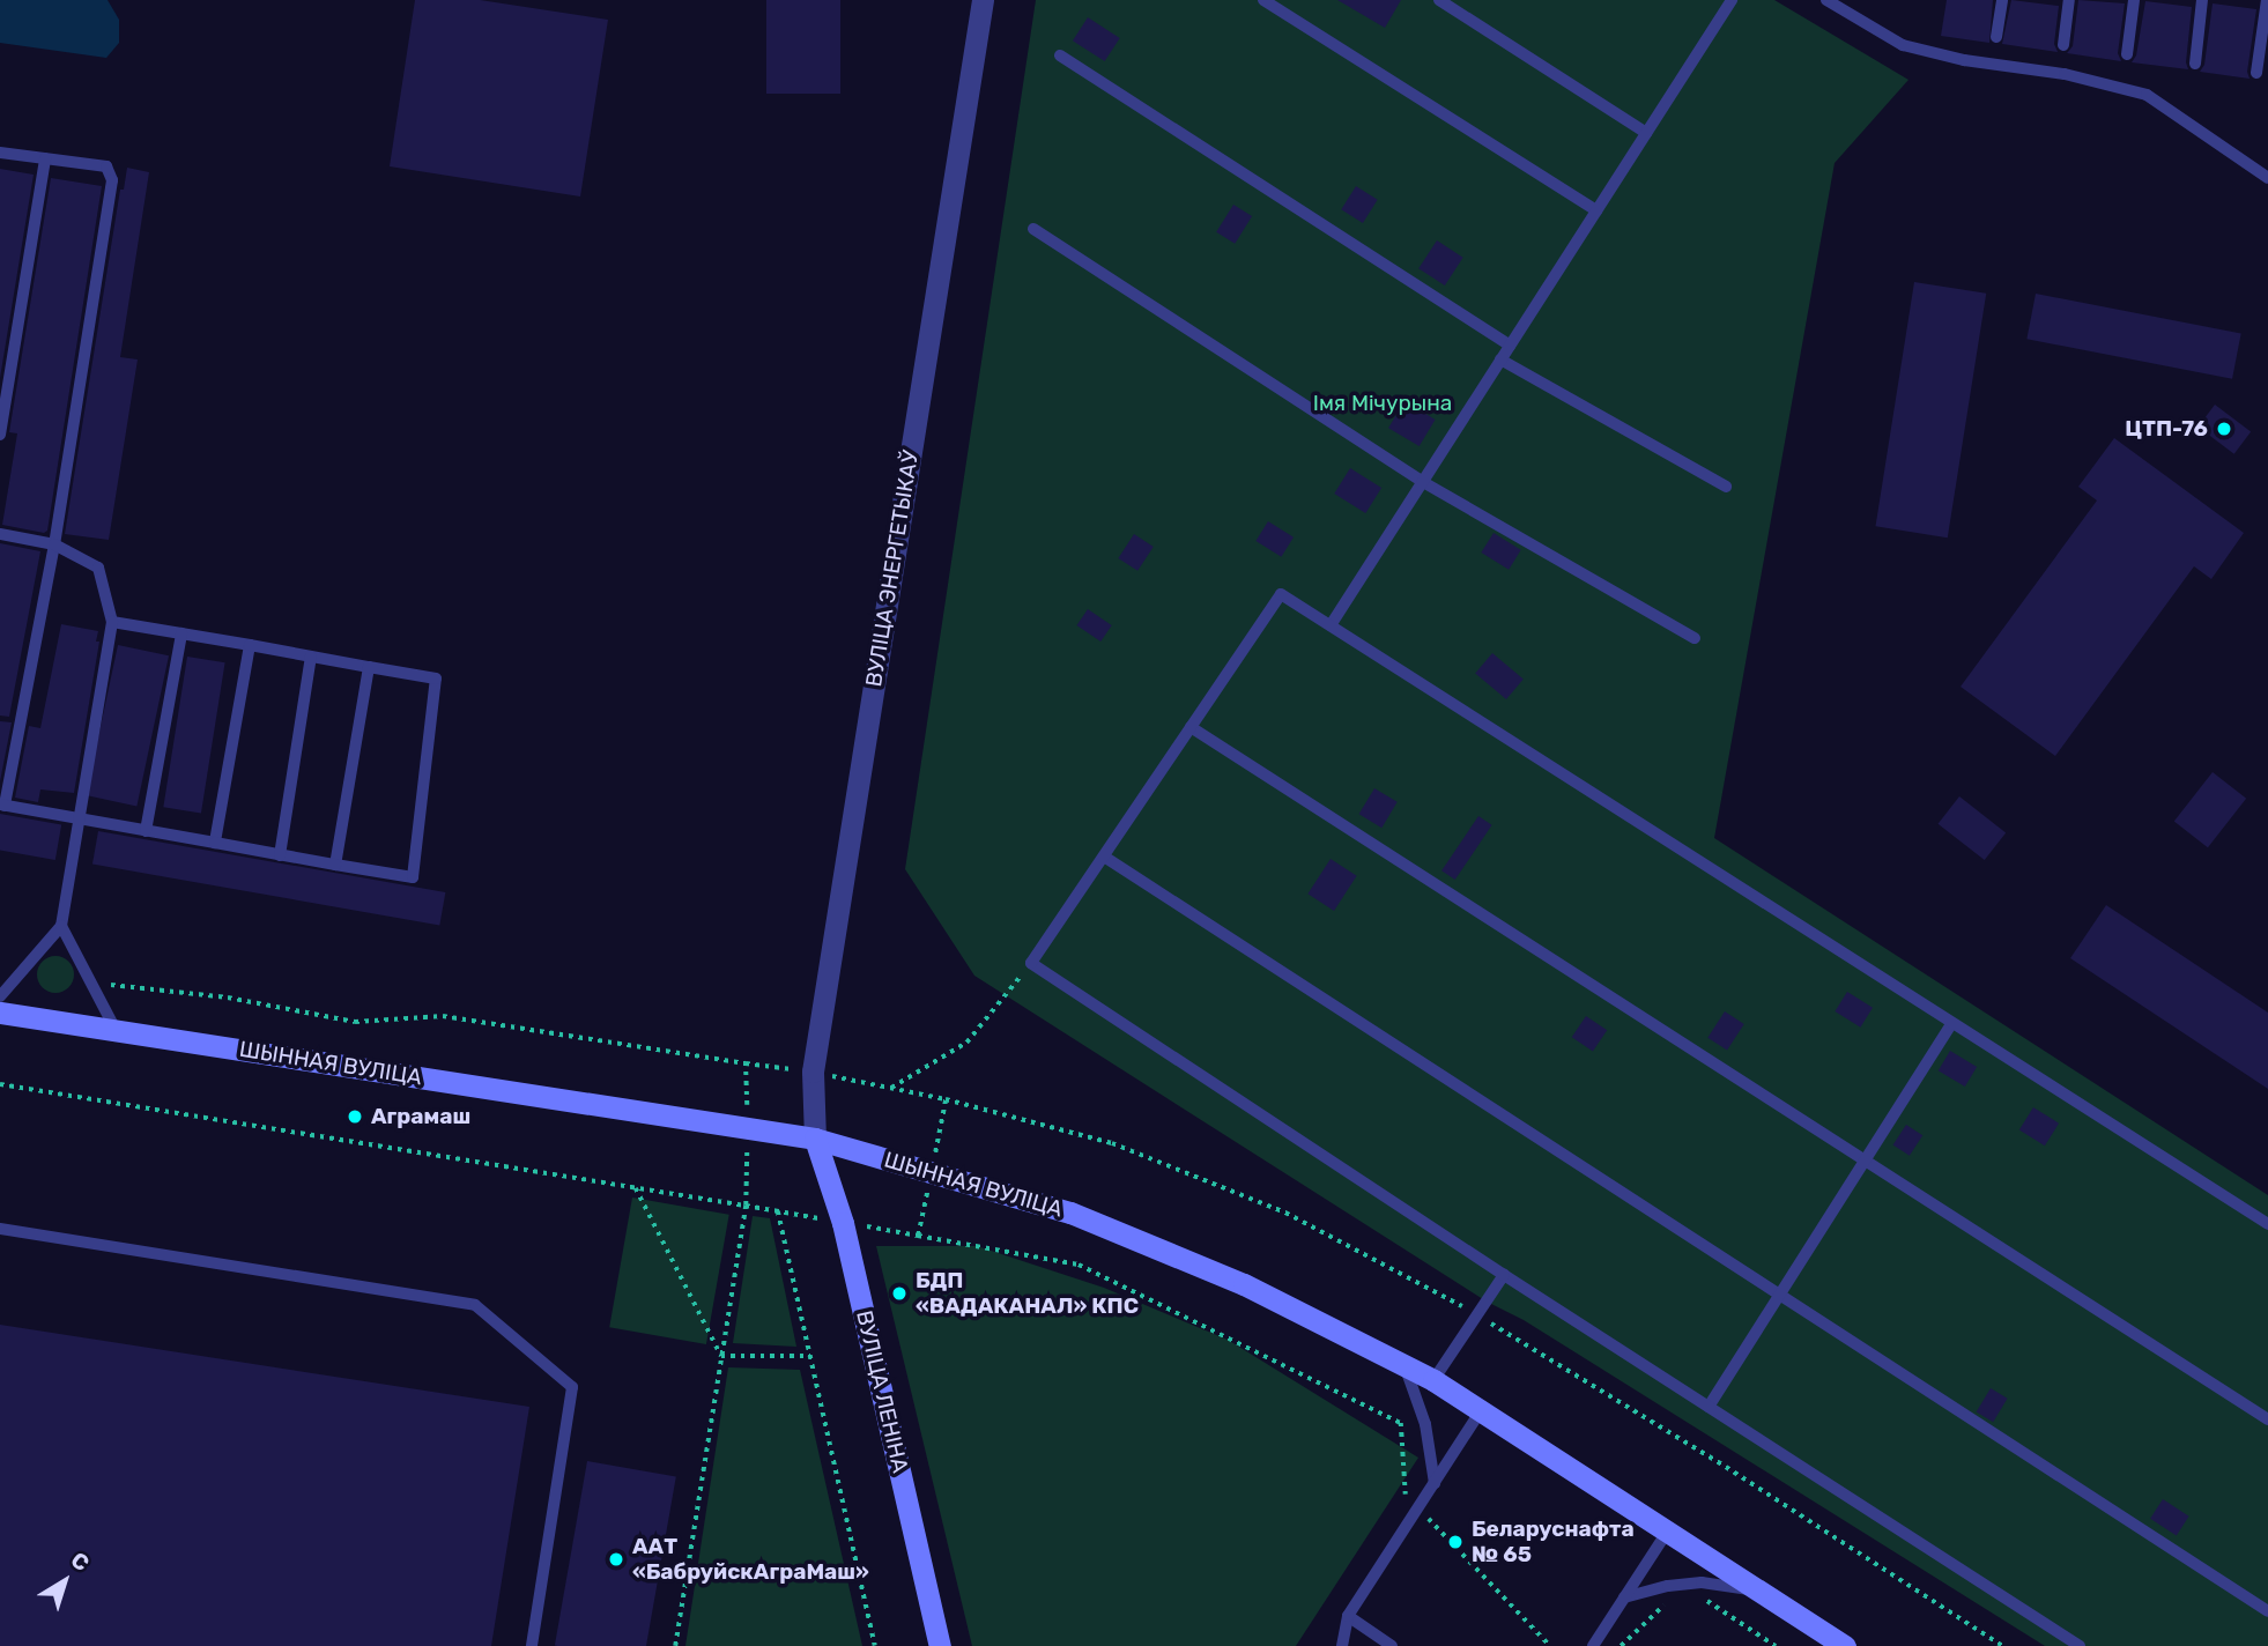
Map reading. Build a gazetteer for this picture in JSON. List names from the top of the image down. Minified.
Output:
{"streets":{"main road":["ШЫННАЯ ВУЛІЦА","ВУЛІЦА ЛЕНІНА"],"street":["ВУЛІЦА ЭНЕРГЕТЫКАЎ"]},"crossings":[["ВУЛІЦА ЭНЕРГЕТЫКАЎ","ШЫННАЯ ВУЛІЦА"],["ВУЛІЦА ЭНЕРГЕТЫКАЎ","ВУЛІЦА ЛЕНІНА"],["ШЫННАЯ ВУЛІЦА","ВУЛІЦА ЛЕНІНА"]],"parks":["Імя Мічурына"],"places":["ЦТП-76","Аграмаш","БДП «ВАДАКАНАЛ» КПС","Беларуснафта № 65","ААТ «БабруйскАграМаш»"],"north":"top right"}
